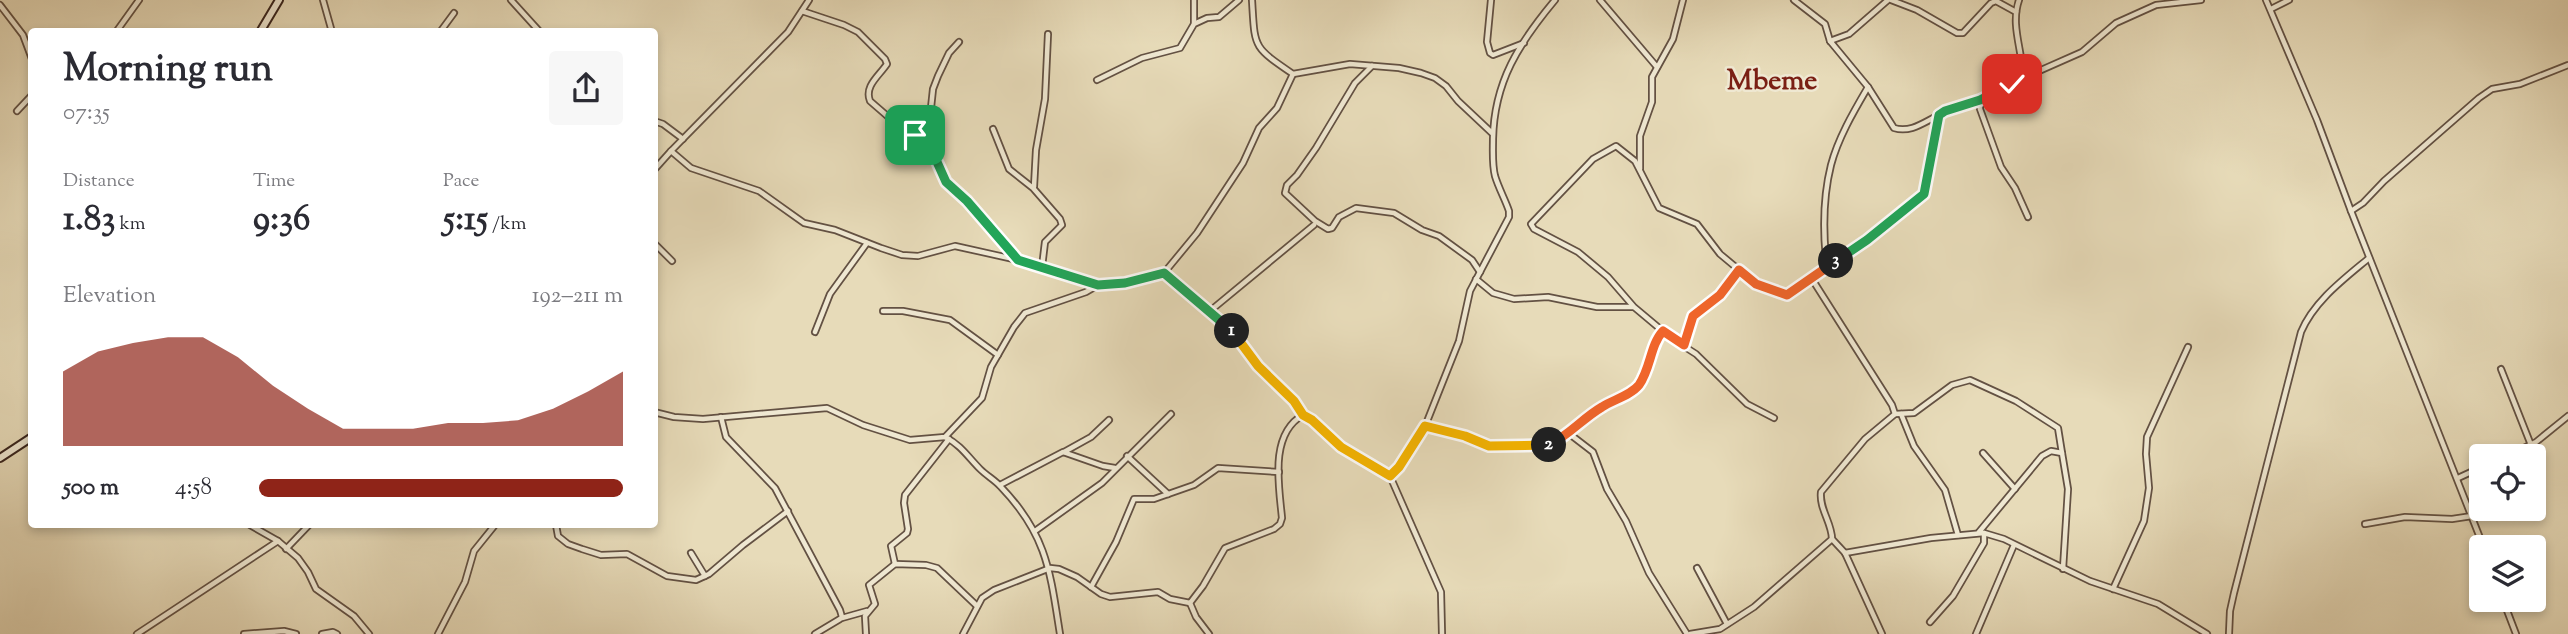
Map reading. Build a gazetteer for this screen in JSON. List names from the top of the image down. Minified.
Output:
{"districts":["Mbeme"],"page":{"heading":["Morning run","07:35"],"stats":[["Distance","1.83 km"],["Time","9:36"],["Pace","5:15 /km"]],"pins":["3","1","2"],"chart":["Elevation","192–211 m"],"list":[{"name":"500 m","note":"4:58"}]}}
